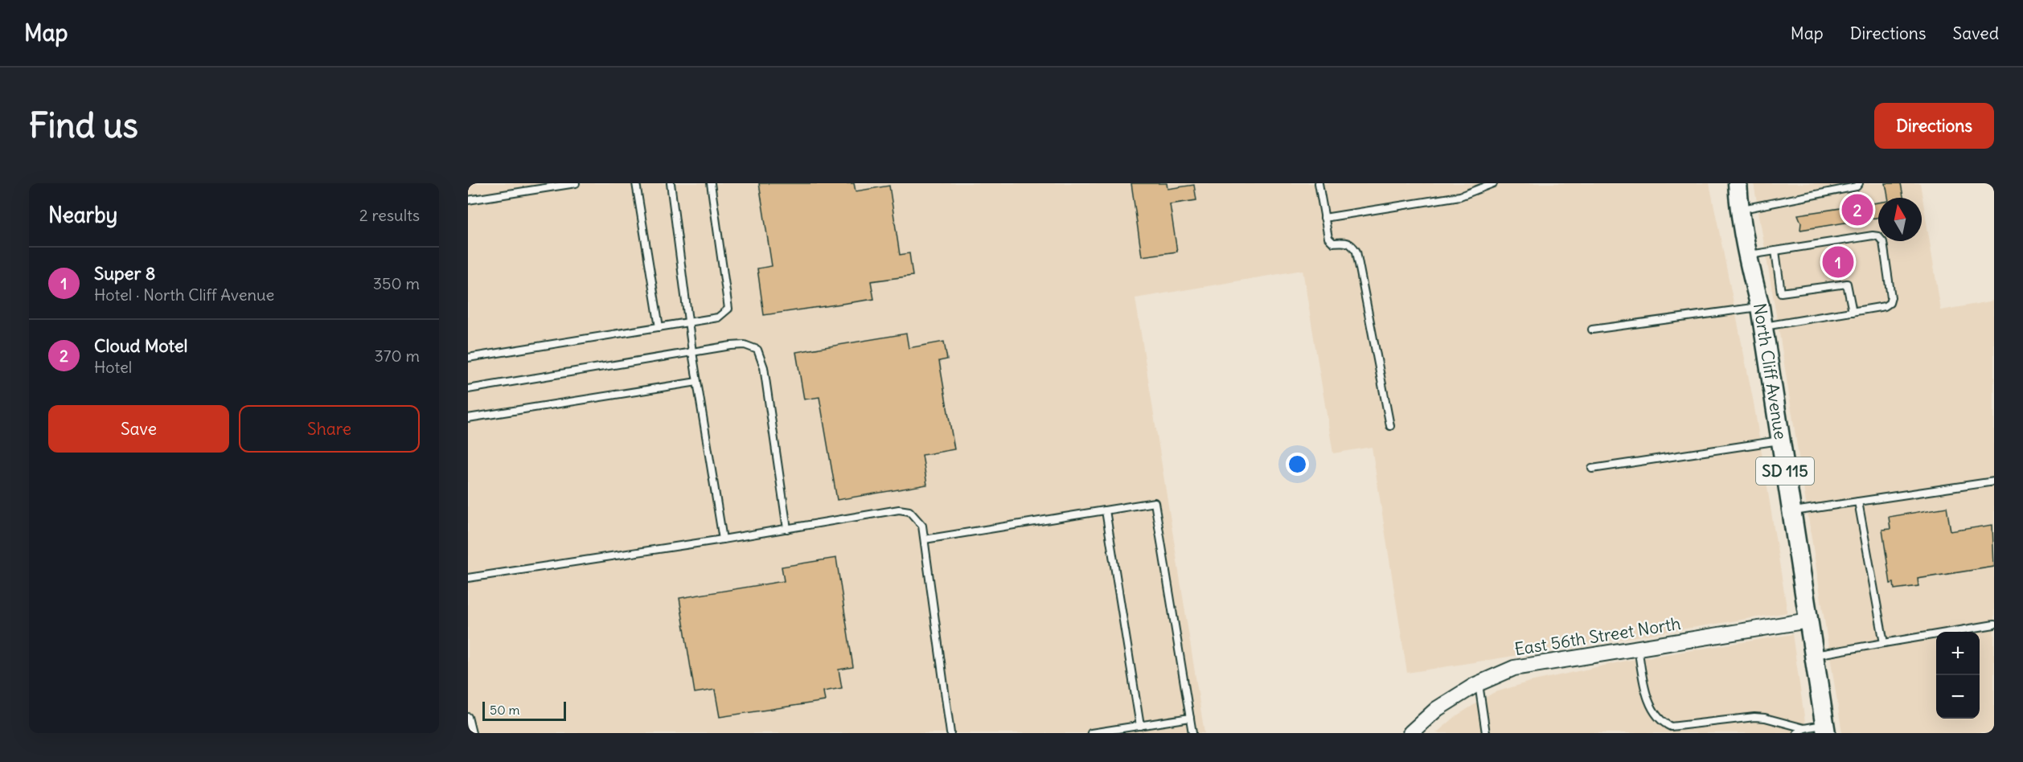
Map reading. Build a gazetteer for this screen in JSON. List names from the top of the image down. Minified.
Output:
{"streets":{"main road":["North Cliff Avenue","SD 115"],"street":["East 56th Street North"]},"crossings":[["North Cliff Avenue","East 56th Street North"]],"scale_bar":"50 m","north":"top","page":{"header":"Map","nav":["Map","Directions","Saved"],"buttons":["Directions",["Save","Share"]],"title":"Find us","heading":["Nearby","2 results"],"pins":["2","1"],"list":[{"mark":"1","name":"Super 8","note":"Hotel · North Cliff Avenue","value":"350 m"},{"mark":"2","name":"Cloud Motel","note":"Hotel","value":"370 m"}],"map_buttons":["+","−"],"scale":"50 m"}}
